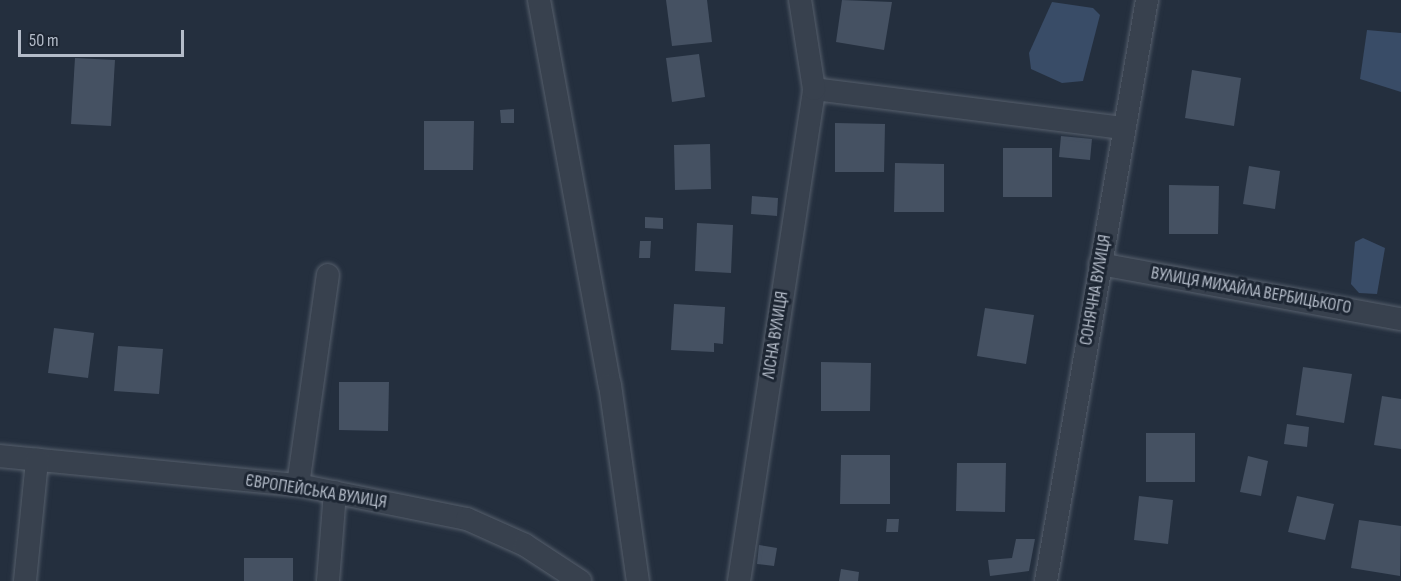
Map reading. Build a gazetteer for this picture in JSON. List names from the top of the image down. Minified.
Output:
{"streets":{"street":["СОНЯЧНА ВУЛИЦЯ","ВУЛИЦЯ МИХАЙЛА ВЕРБИЦЬКОГО","ЛІСНА ВУЛИЦЯ","ЄВРОПЕЙСЬКА ВУЛИЦЯ"]},"crossings":[["СОНЯЧНА ВУЛИЦЯ","ВУЛИЦЯ МИХАЙЛА ВЕРБИЦЬКОГО"]],"scale_bar":"50 m"}
